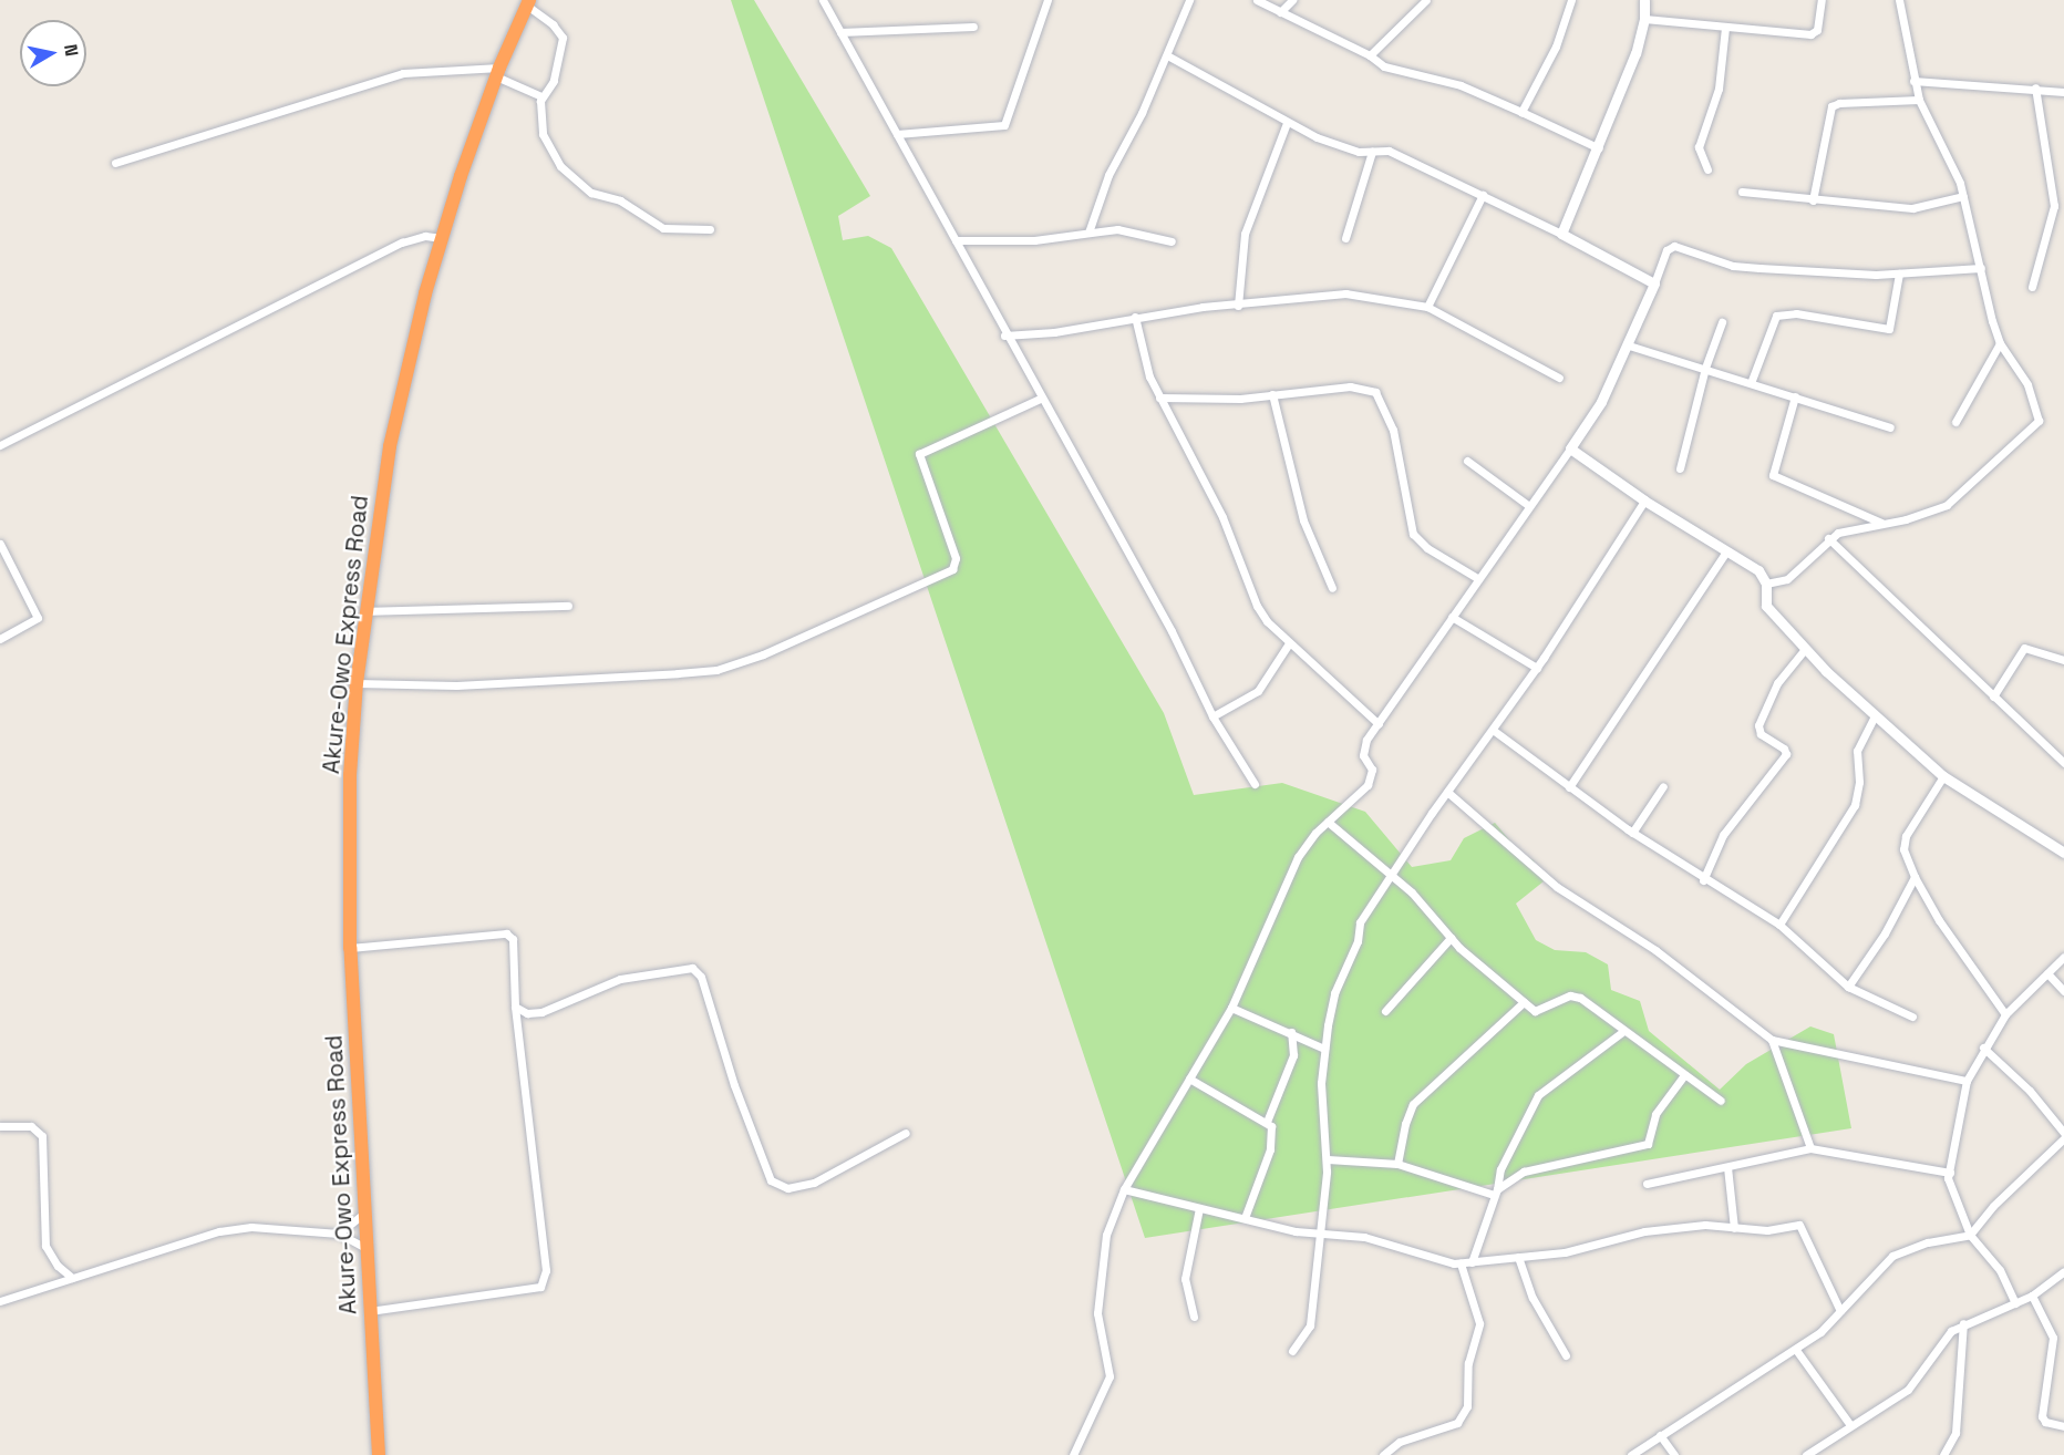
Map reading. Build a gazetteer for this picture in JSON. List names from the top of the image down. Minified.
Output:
{"streets":{"highway":["Akure-Owo Express Road"]},"north":"right"}
